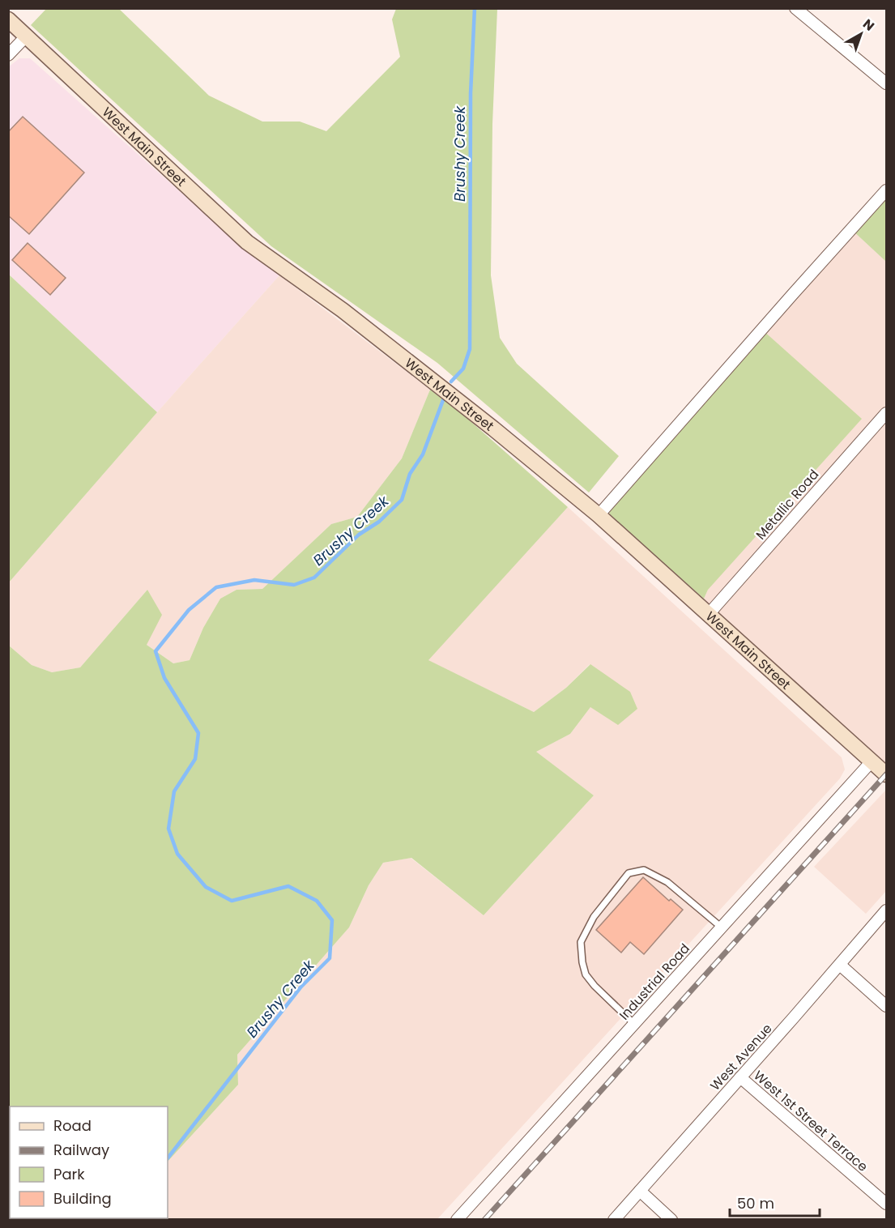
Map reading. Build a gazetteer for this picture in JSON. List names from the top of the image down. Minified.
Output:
{"streets":{"main road":["West Main Street"],"street":["Metallic Road","Industrial Road","West Avenue","West 1st Street Terrace"]},"crossings":[["West Main Street","Metallic Road"],["West Main Street","Industrial Road"],["West Avenue","West 1st Street Terrace"]],"water":["Brushy Creek"],"legend":["Road","Railway","Park","Building"],"scale_bar":"50 m","north":"top right"}
